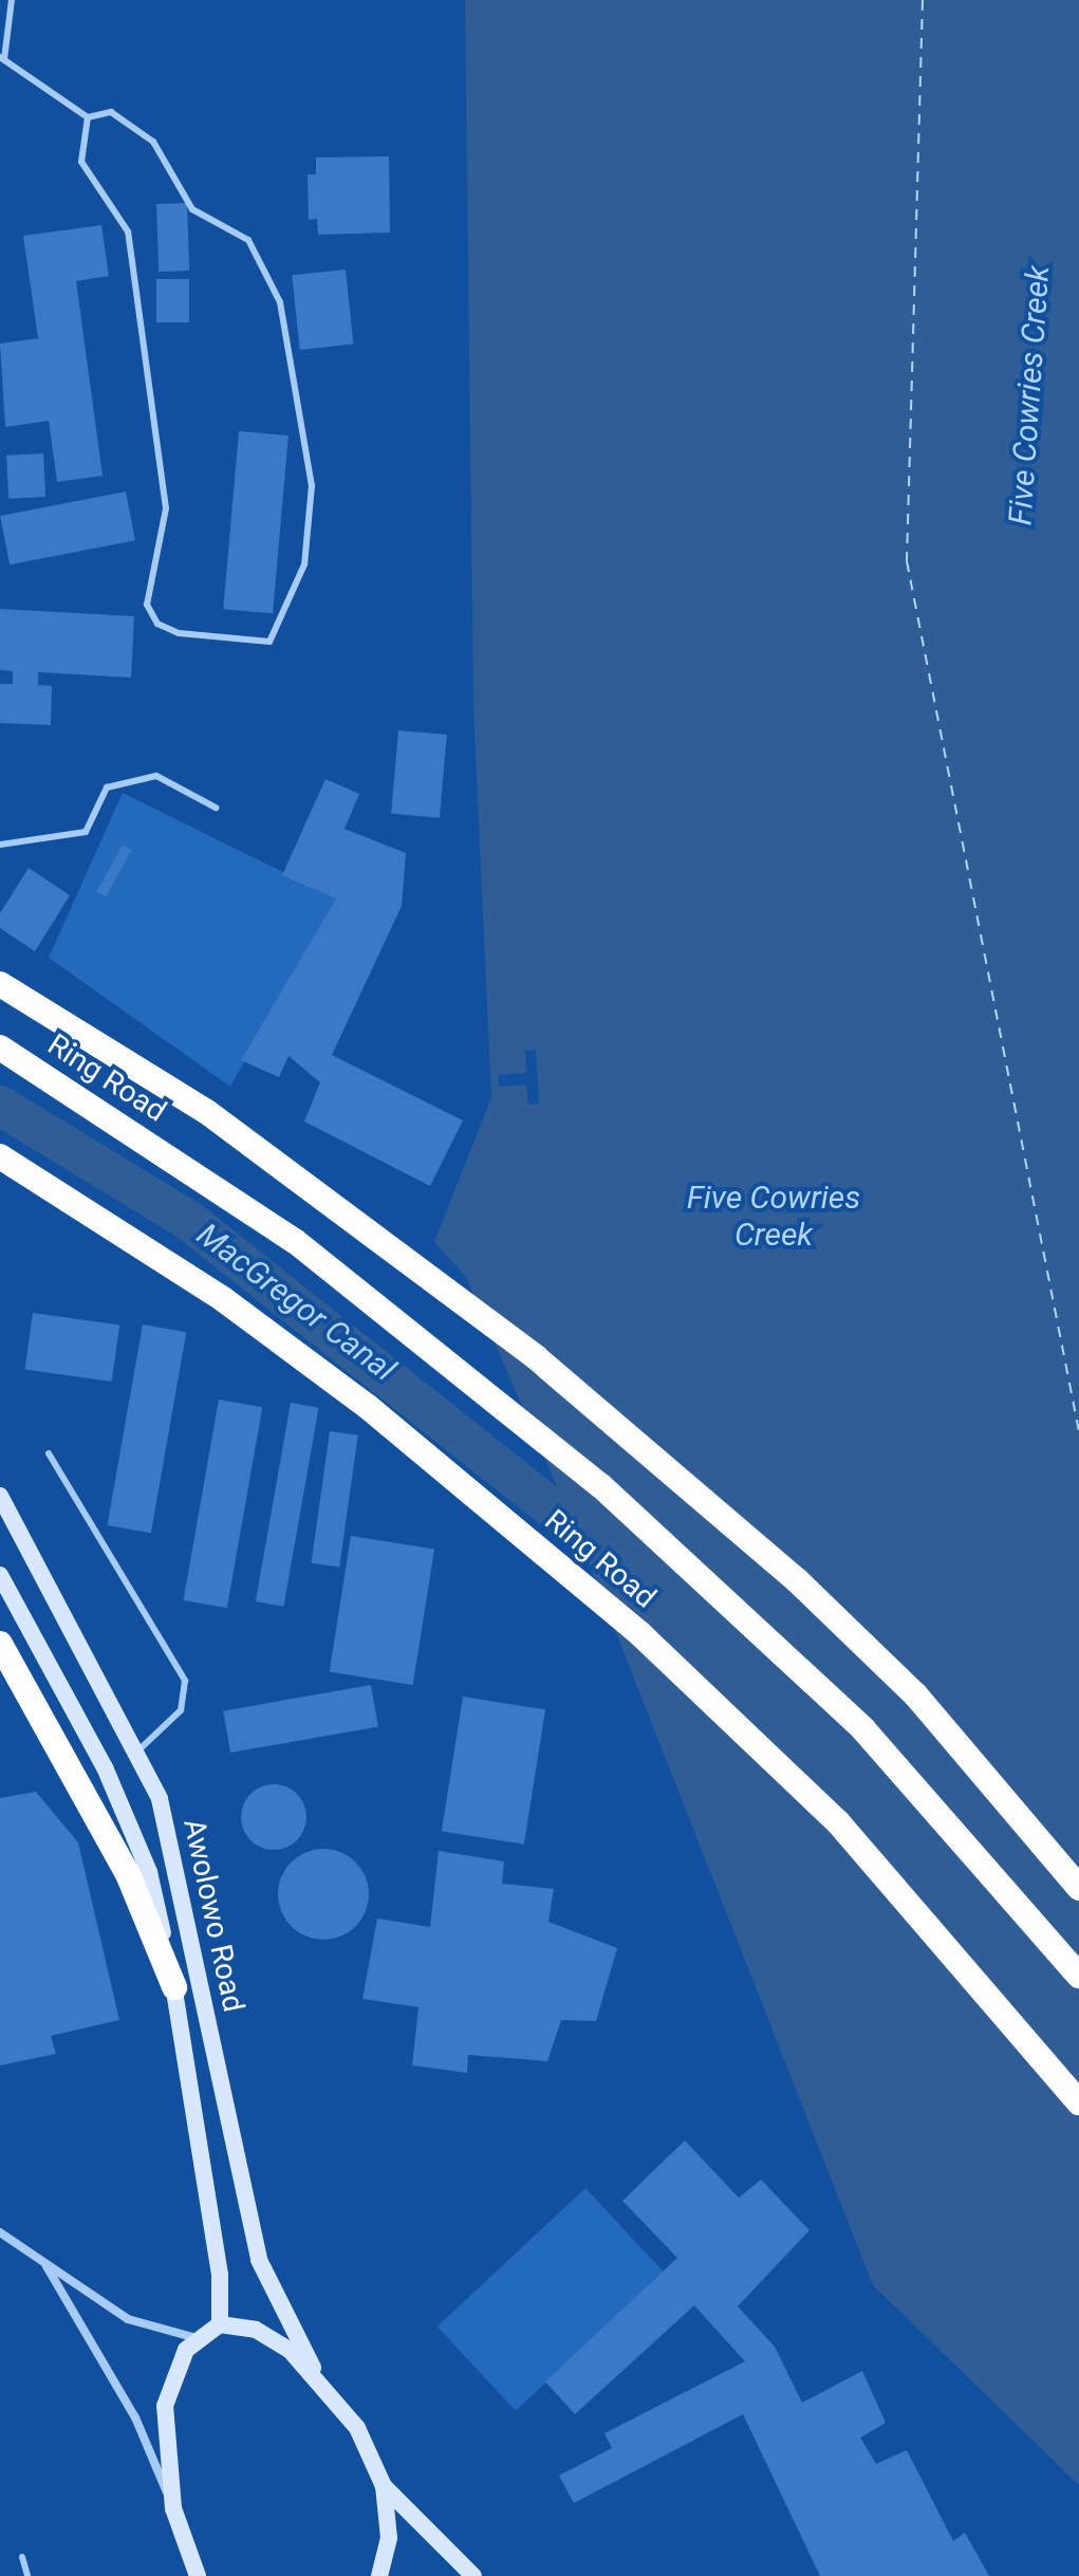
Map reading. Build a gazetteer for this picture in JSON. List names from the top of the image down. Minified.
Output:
{"streets":{"highway":["Ring Road"],"main road":["Awolowo Road"]},"water":["Five Cowries Creek","MacGregor Canal"]}
